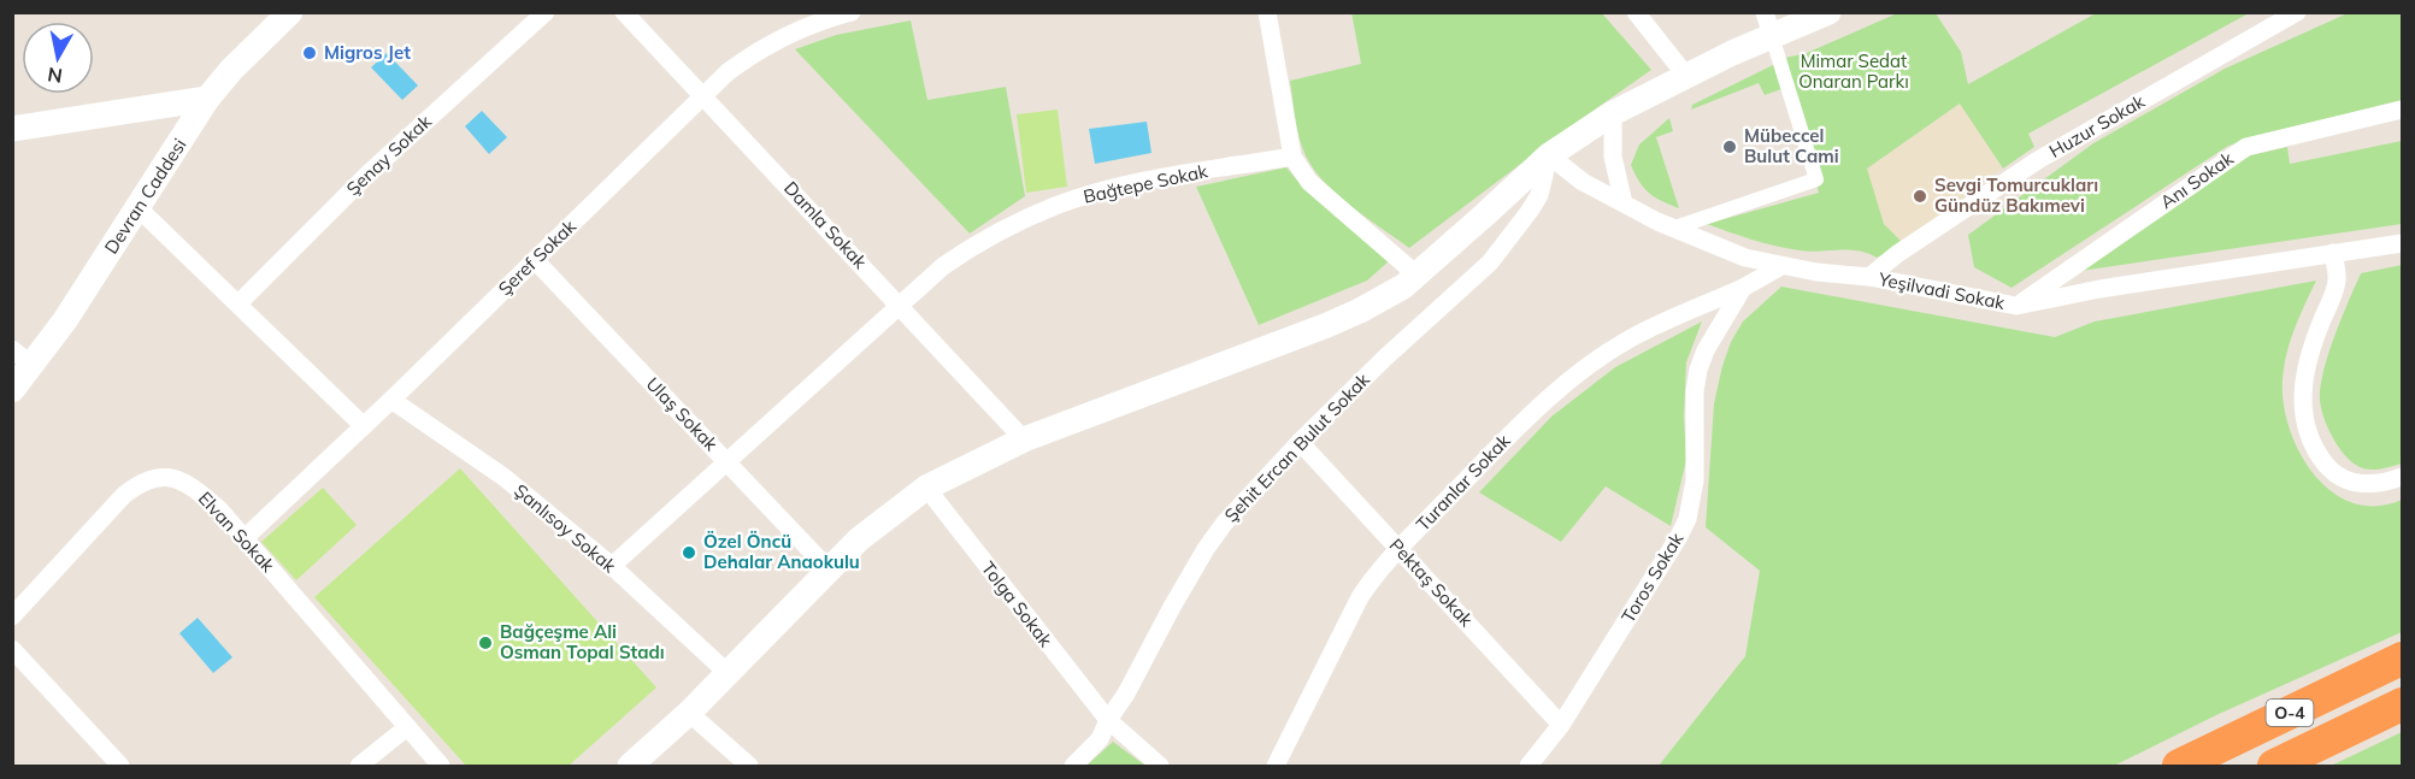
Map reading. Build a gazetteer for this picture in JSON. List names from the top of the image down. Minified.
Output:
{"streets":{"highway":["O-4"],"main road":["Devran Caddesi"],"street":["Huzur Sokak","Şenay Sokak","Anı Sokak","Bağtepe Sokak","Damla Sokak","Şeref Sokak","Yeşilvadi Sokak","Ulaş Sokak","Şehit Ercan Bulut Sokak","Turanlar Sokak","Şanlısoy Sokak","Elvan Sokak","Toros Sokak","Pektaş Sokak","Tolga Sokak"]},"crossings":[["Huzur Sokak","Yeşilvadi Sokak"],["Anı Sokak","Yeşilvadi Sokak"],["Bağtepe Sokak","Damla Sokak"],["Bağtepe Sokak","Ulaş Sokak"],["Bağtepe Sokak","Şanlısoy Sokak"],["Damla Sokak","Şeref Sokak"],["Şeref Sokak","Ulaş Sokak"],["Şeref Sokak","Şanlısoy Sokak"],["Şeref Sokak","Elvan Sokak"],["Yeşilvadi Sokak","Şehit Ercan Bulut Sokak"],["Yeşilvadi Sokak","Toros Sokak"],["Şehit Ercan Bulut Sokak","Pektaş Sokak"],["Şehit Ercan Bulut Sokak","Tolga Sokak"],["Turanlar Sokak","Toros Sokak"],["Turanlar Sokak","Pektaş Sokak"],["Toros Sokak","Pektaş Sokak"]],"parks":["Mimar Sedat Onaran Parkı"],"places":["Migros Jet","Mübeccel Bulut Cami","Sevgi Tomurcukları Gündüz Bakımevi","Özel Öncü Dehalar Anaokulu","Bağçeşme Ali Osman Topal Stadı"],"north":"bottom"}
